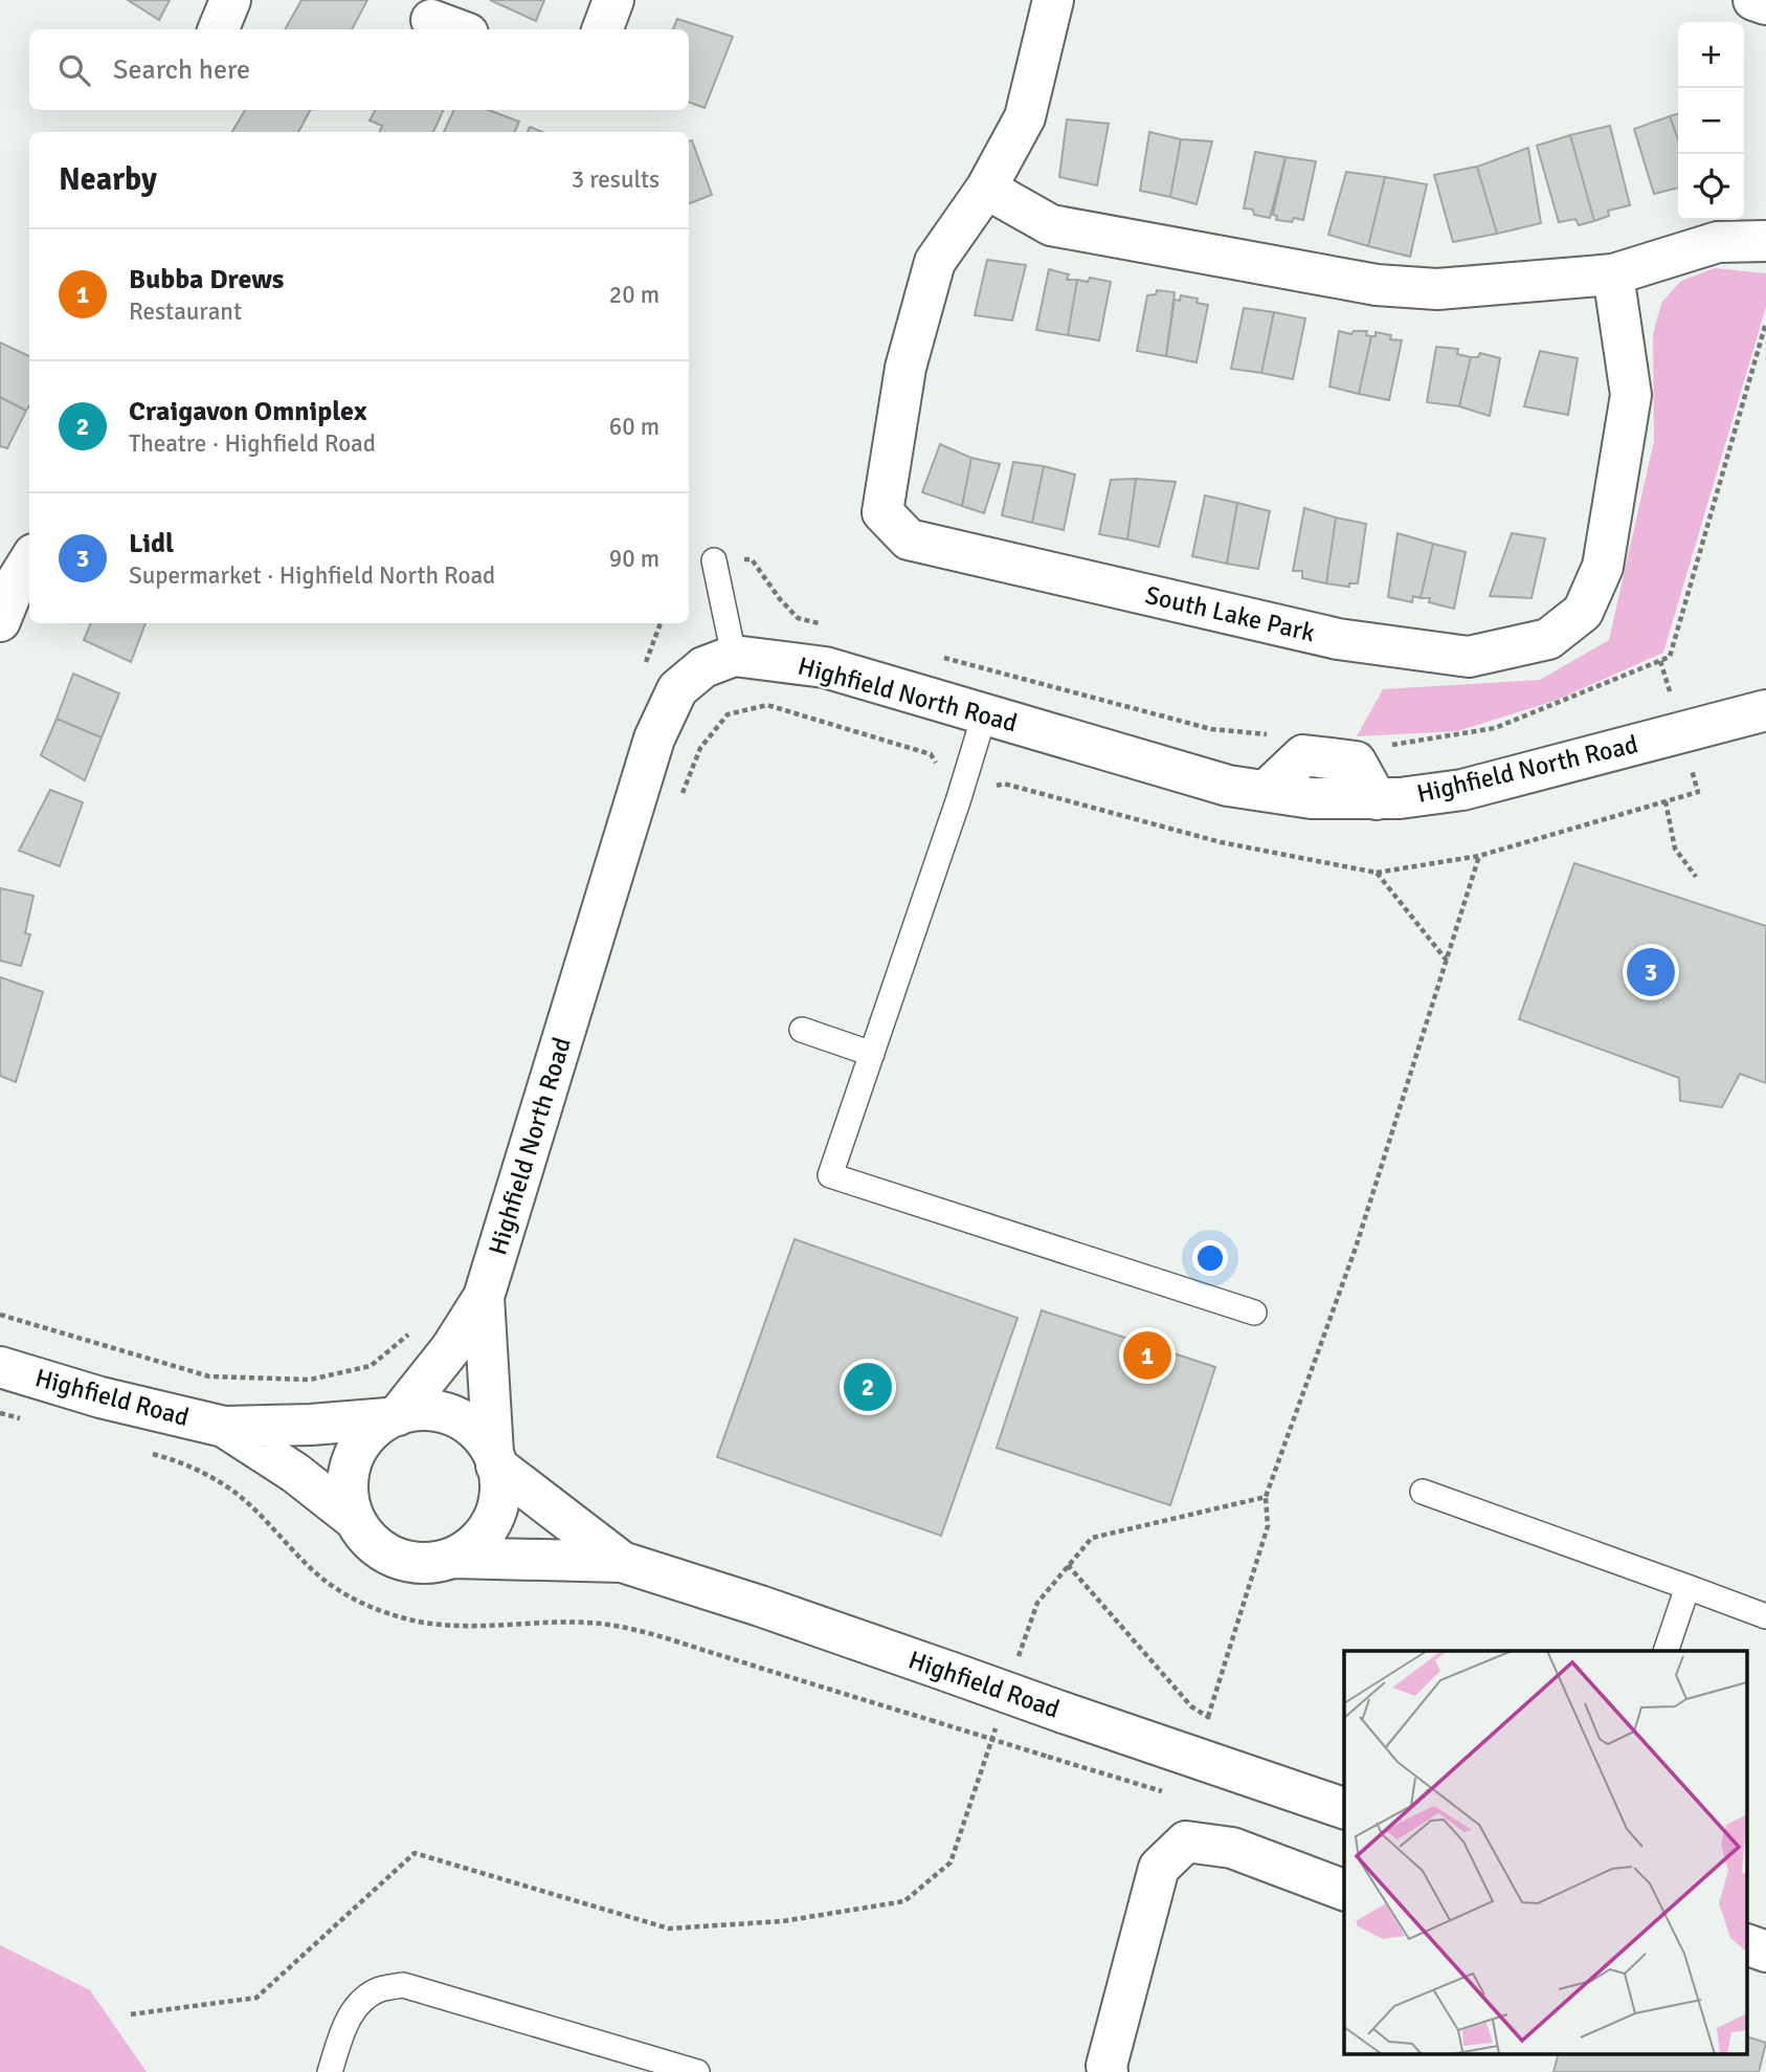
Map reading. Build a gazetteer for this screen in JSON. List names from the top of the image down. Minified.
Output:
{"streets":{"street":["South Lake Park","Highfield North Road","Highfield Road"]},"crossings":[["Highfield North Road","Highfield Road"]],"page":{"map_buttons":["+","−"],"search":"Search here","heading":["Nearby","3 results"],"list":[{"mark":"1","name":"Bubba Drews","note":"Restaurant","value":"20 m"},{"mark":"2","name":"Craigavon Omniplex","note":"Theatre · Highfield Road","value":"60 m"},{"mark":"3","name":"Lidl","note":"Supermarket · Highfield North Road","value":"90 m"}],"pins":["3","1","2"]}}
